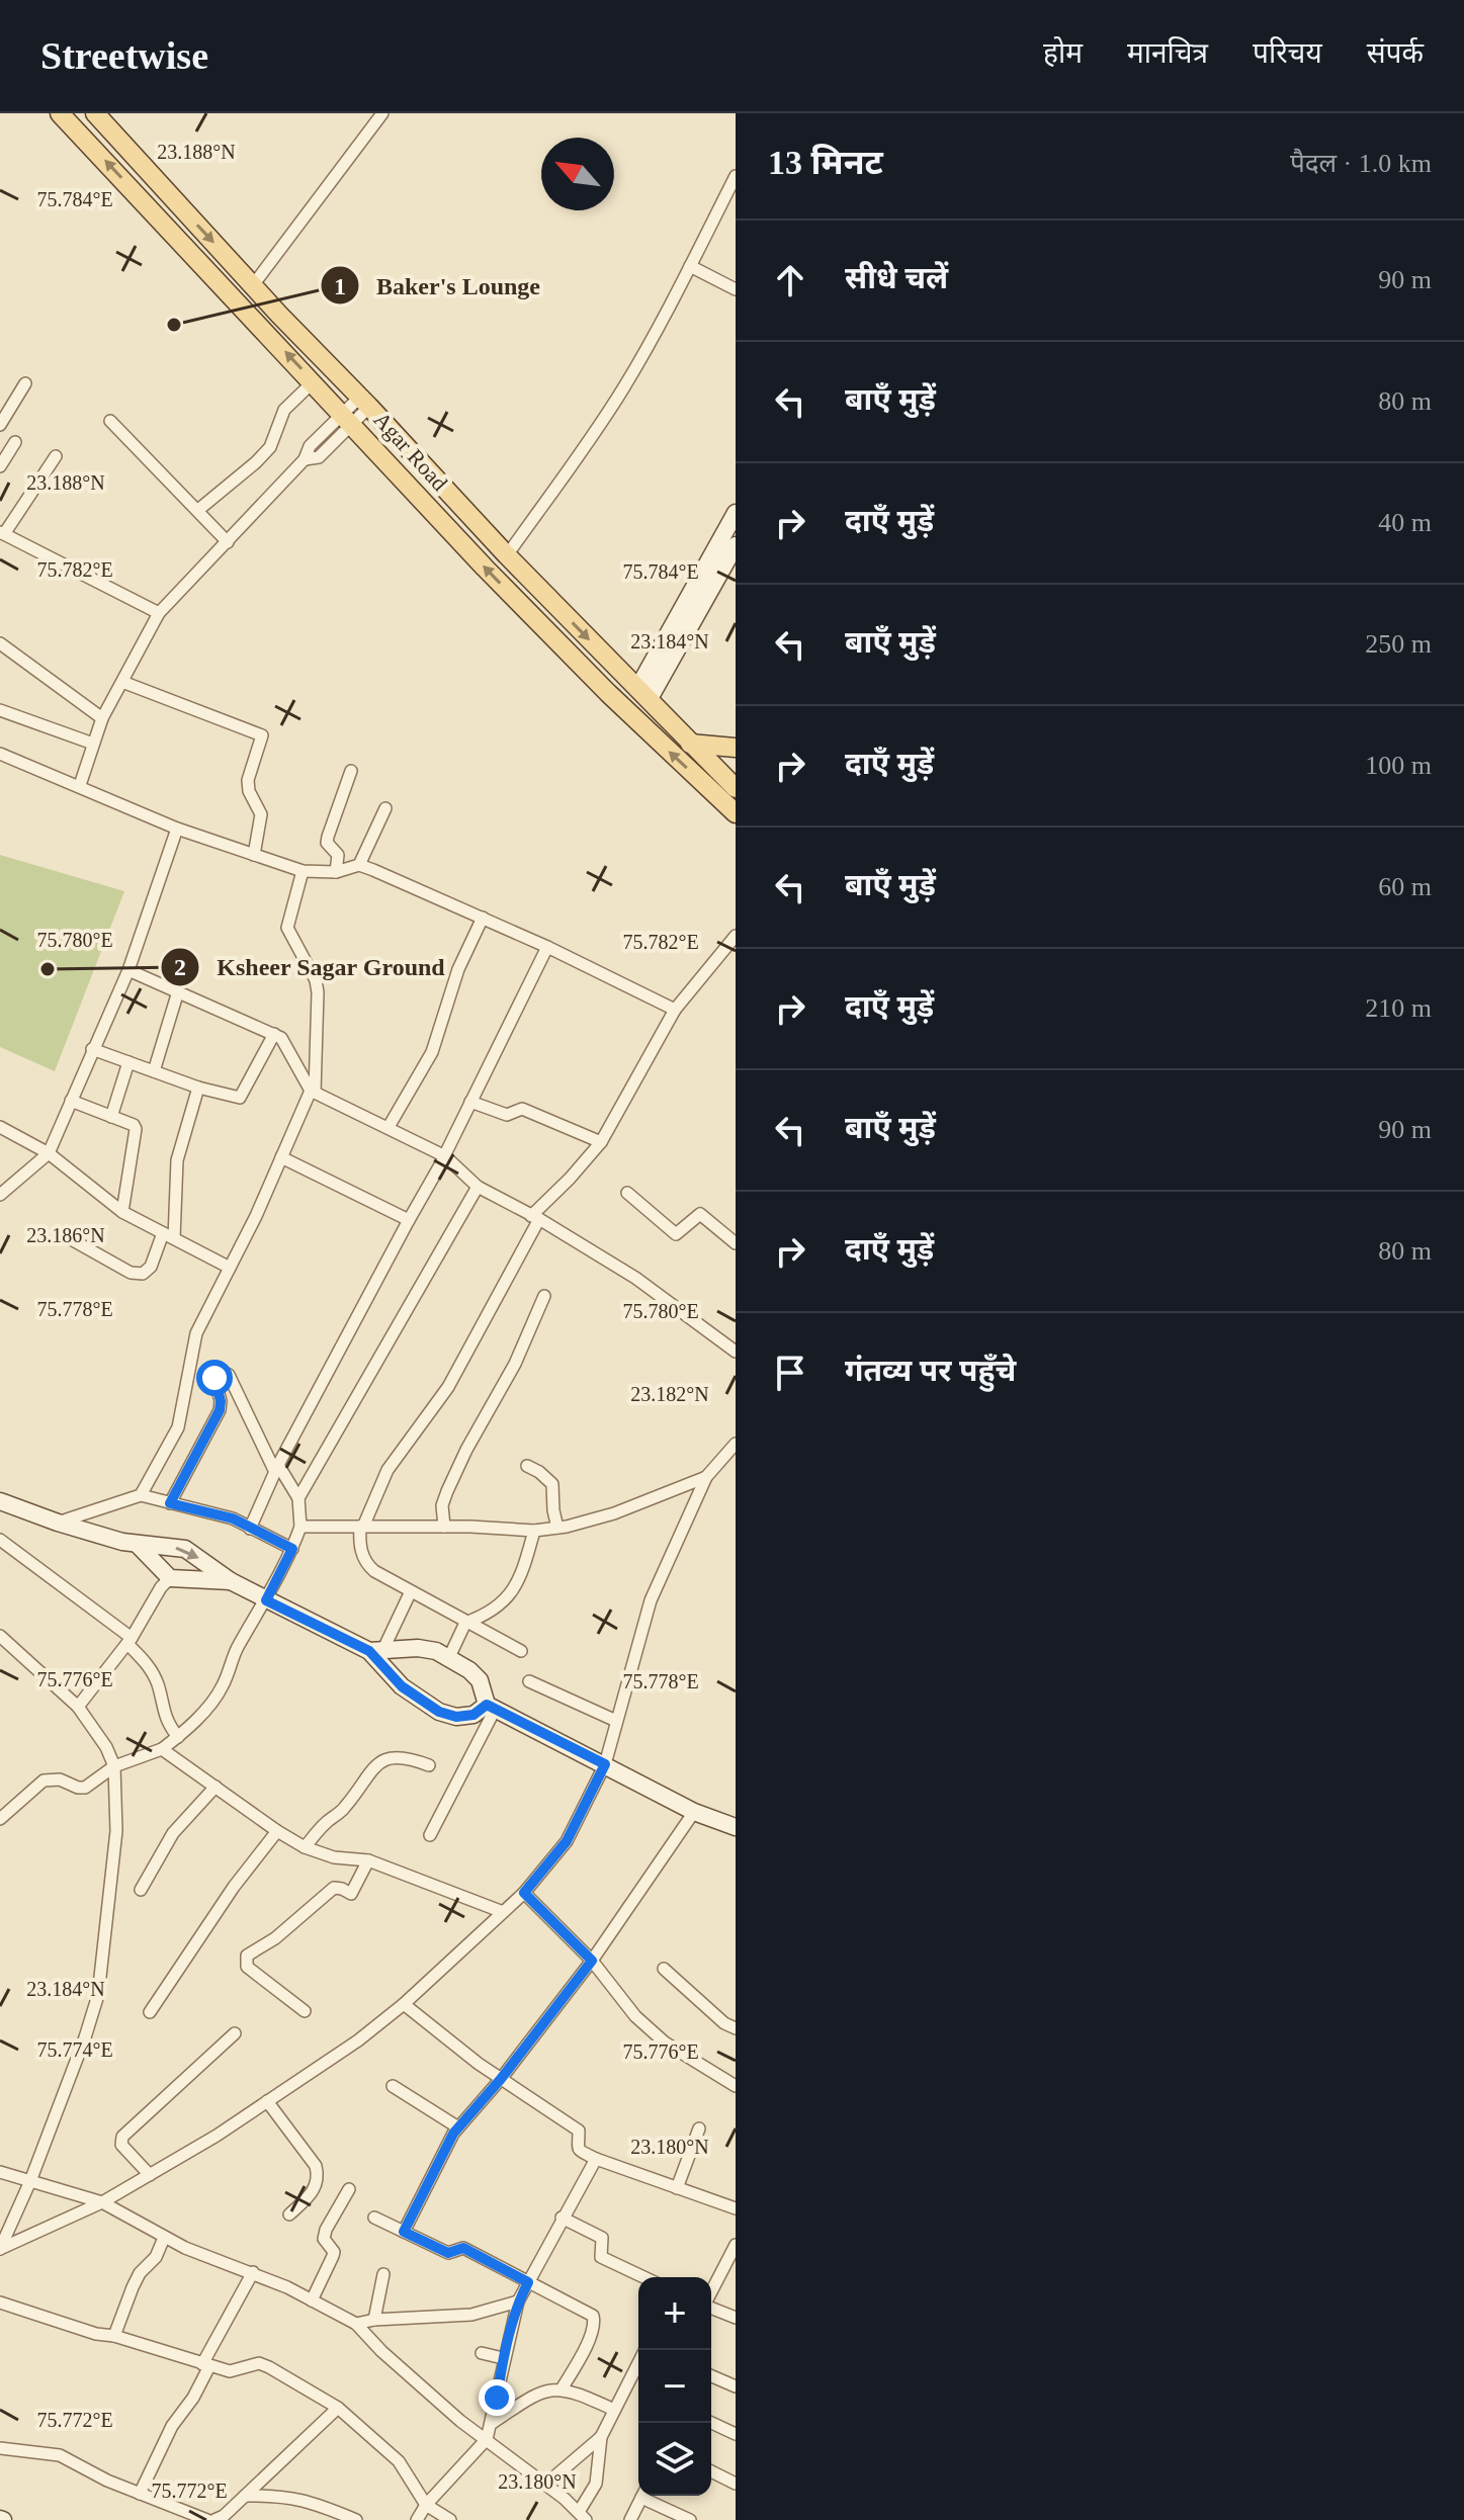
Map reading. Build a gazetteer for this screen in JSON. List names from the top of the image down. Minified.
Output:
{"streets":{"main road":["Agar Road"]},"places":["Baker's Lounge","Ksheer Sagar Ground"],"north":"top left","page":{"header":"Streetwise","nav":["होम","मानचित्र","परिचय","संपर्क"],"heading":["13 मिनट","पैदल · 1.0 km"],"list":[["सीधे चलें","90 m"],["बाएँ मुड़ें","80 m"],["दाएँ मुड़ें","40 m"],["बाएँ मुड़ें","250 m"],["दाएँ मुड़ें","100 m"],["बाएँ मुड़ें","60 m"],["दाएँ मुड़ें","210 m"],["बाएँ मुड़ें","90 m"],["दाएँ मुड़ें","80 m"],"गंतव्य पर पहुँचे"],"map_buttons":["+","−"]},"coordinates":["23.188°N","75.784°E","75.782°E","23.184°N","75.780°E","23.186°N","75.778°E","23.182°N","75.776°E","75.774°E","23.180°N","75.772°E"]}
